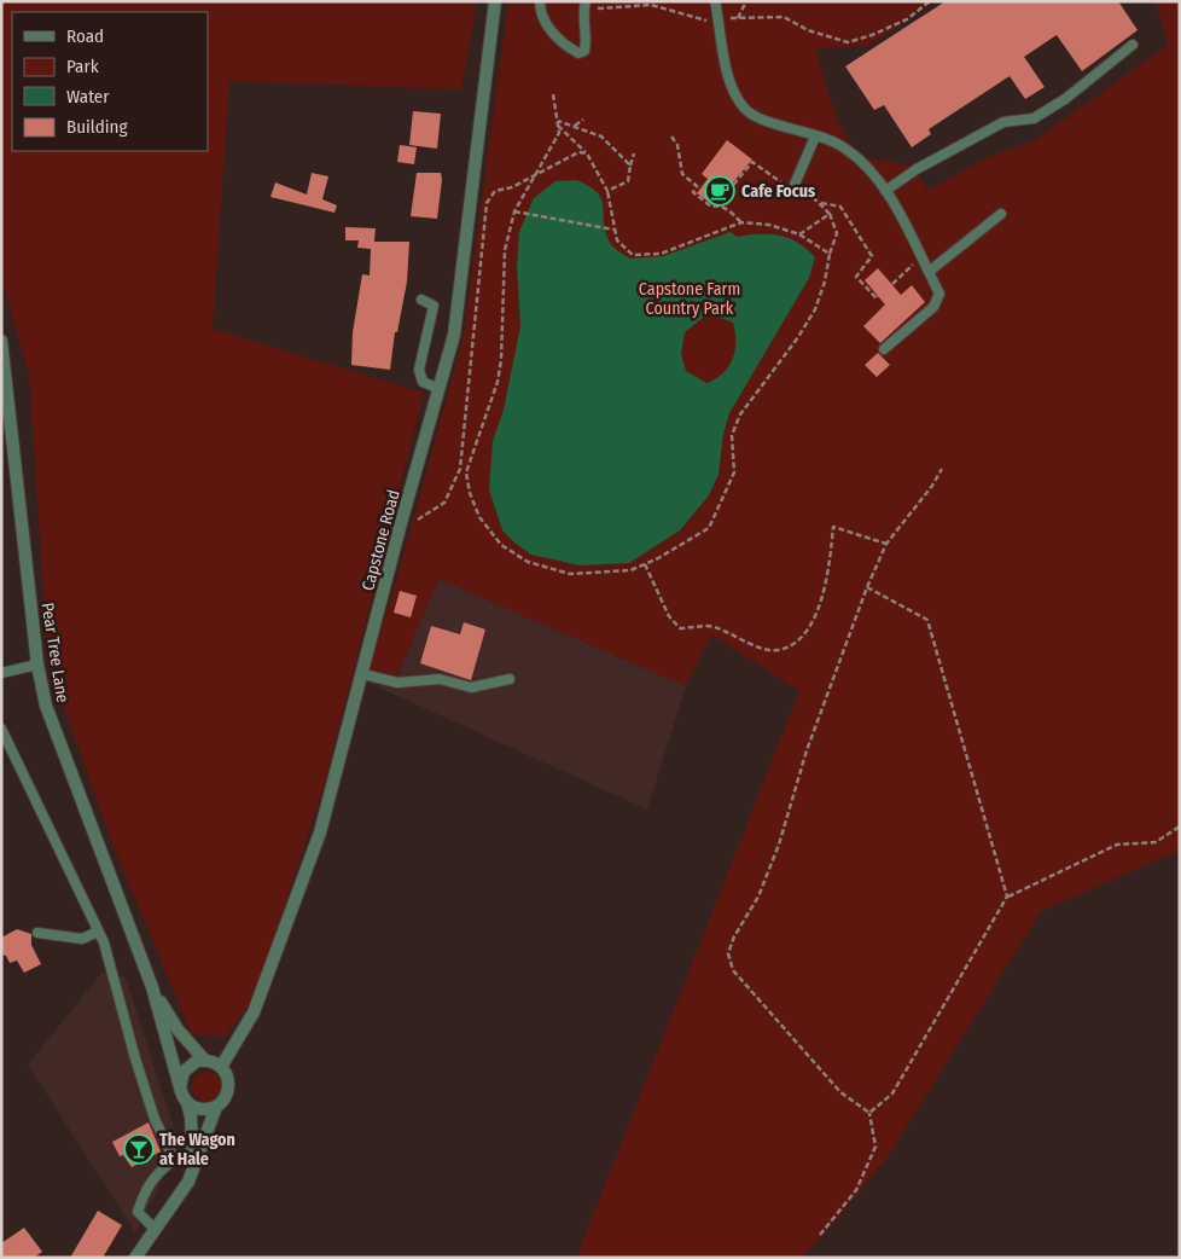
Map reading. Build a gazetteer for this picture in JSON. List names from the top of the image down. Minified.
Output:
{"streets":{"street":["Capstone Road","Pear Tree Lane"]},"crossings":[["Capstone Road","Pear Tree Lane"]],"parks":["Capstone Farm Country Park"],"places":{"cafe":["Cafe Focus"],"bar":["The Wagon at Hale"]},"legend":["Road","Park","Water","Building"]}
